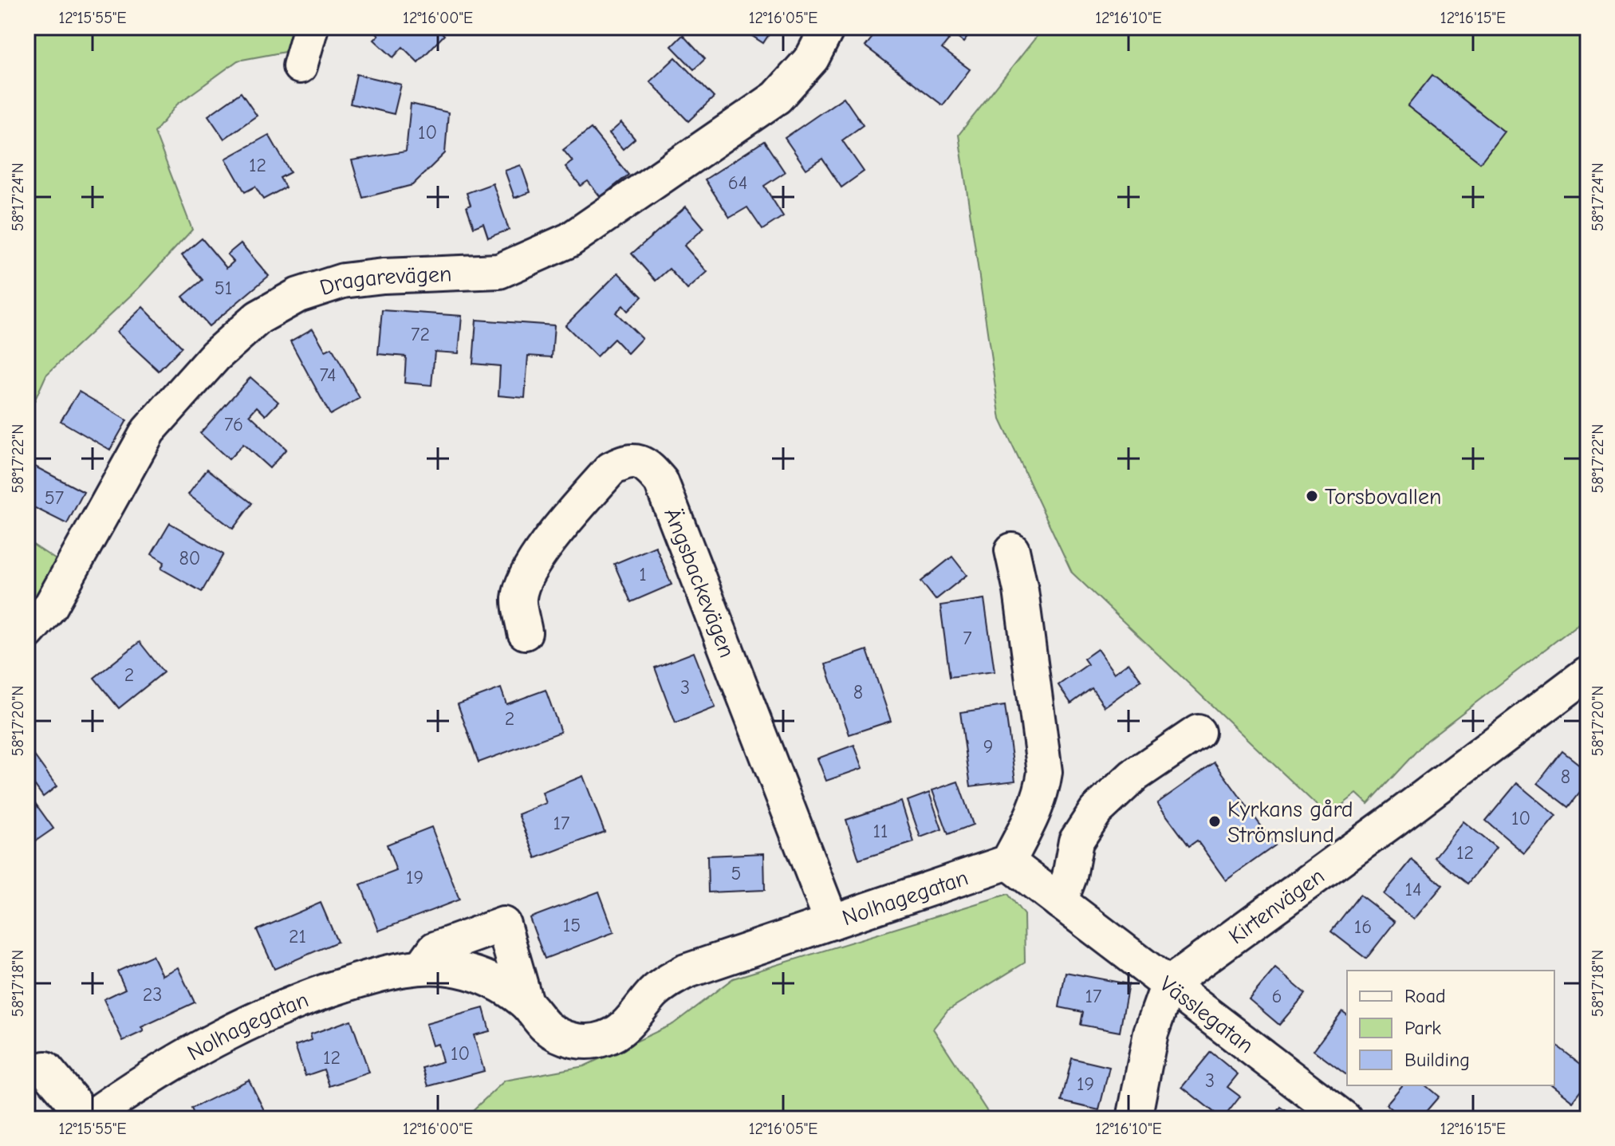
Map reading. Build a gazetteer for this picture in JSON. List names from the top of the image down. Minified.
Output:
{"streets":{"street":["Dragarevägen","Ängsbackevägen","Nolhagegatan","Kirtenvägen","Vässlegatan"]},"crossings":[["Ängsbackevägen","Nolhagegatan"],["Nolhagegatan","Vässlegatan"],["Kirtenvägen","Vässlegatan"]],"places":["Torsbovallen","Kyrkans gård Strömslund"],"house_numbers":["10","12","64","51","72","74","76","57","80","1","7","2","3","8","2","9","8","10","17","11","12","5","19","14","15","16","21","23","17","6","10","12","3","19"],"legend":["Road","Park","Building"],"coordinates":["12°15'55\"E","12°16'00\"E","12°16'05\"E","12°16'10\"E","12°16'15\"E","58°17'24\"N","58°17'22\"N","58°17'20\"N","58°17'18\"N"]}
